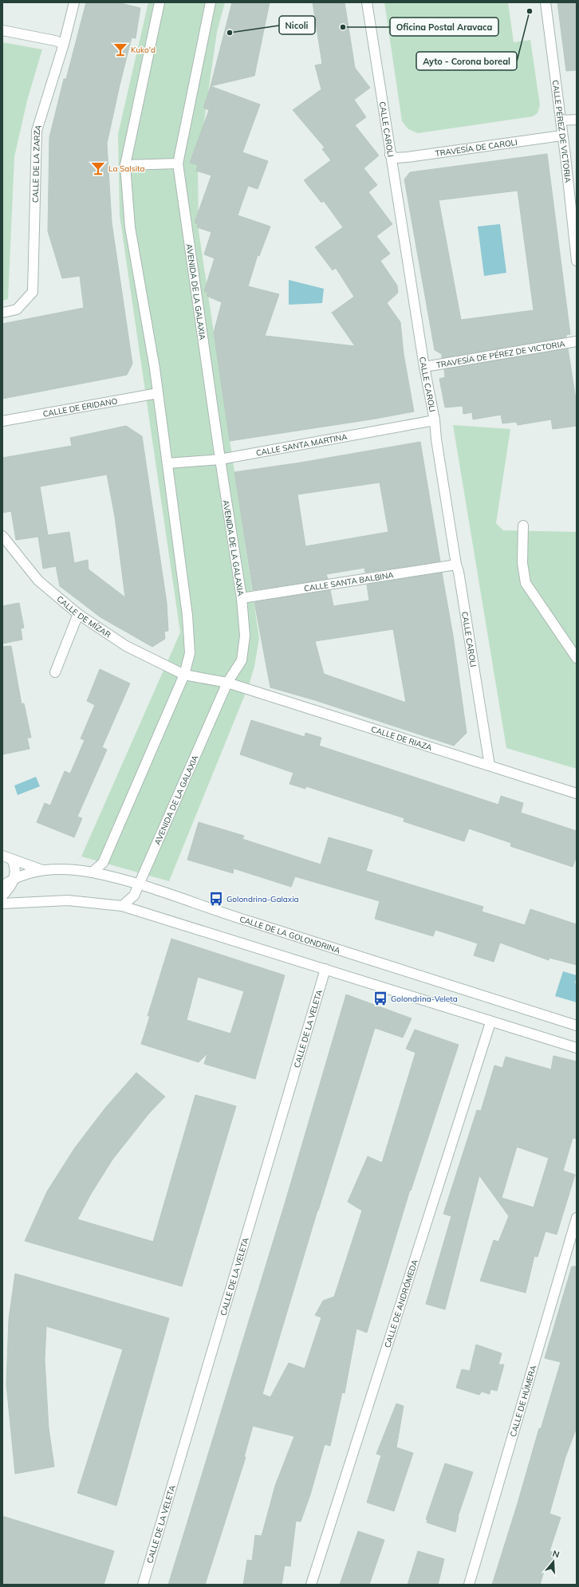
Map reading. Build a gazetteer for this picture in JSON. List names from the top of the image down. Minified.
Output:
{"streets":{"street":["CALLE CAROLI","CALLE PÉREZ DE VICTORIA","TRAVESÍA DE CAROLI","CALLE DE LA ZARZA","AVENIDA DE LA GALAXIA","TRAVESÍA DE PÉREZ DE VICTORIA","CALLE DE ERIDANO","CALLE SANTA MARTINA","CALLE SANTA BALBINA","CALLE DE MÍZAR","CALLE DE RIAZA","CALLE DE LA GOLONDRINA","CALLE DE LA VELETA","CALLE DE ANDRÓMEDA","CALLE DE HÚMERA"]},"crossings":[["CALLE CAROLI","TRAVESÍA DE CAROLI"],["CALLE CAROLI","TRAVESÍA DE PÉREZ DE VICTORIA"],["CALLE CAROLI","CALLE SANTA MARTINA"],["CALLE CAROLI","CALLE SANTA BALBINA"],["CALLE CAROLI","CALLE DE RIAZA"],["CALLE PÉREZ DE VICTORIA","TRAVESÍA DE CAROLI"],["AVENIDA DE LA GALAXIA","CALLE SANTA MARTINA"],["AVENIDA DE LA GALAXIA","CALLE SANTA BALBINA"],["AVENIDA DE LA GALAXIA","CALLE DE MÍZAR"],["AVENIDA DE LA GALAXIA","CALLE DE RIAZA"],["AVENIDA DE LA GALAXIA","CALLE DE LA GOLONDRINA"],["CALLE DE MÍZAR","CALLE DE RIAZA"]],"places":{"other":["Ayto - Corona boreal","Oficina Postal Aravaca","Nicoli"],"bar":["Kuko'd","La Salsita"],"bus stop":["Golondrina-Galaxia","Golondrina-Veleta"]},"north":"top"}
